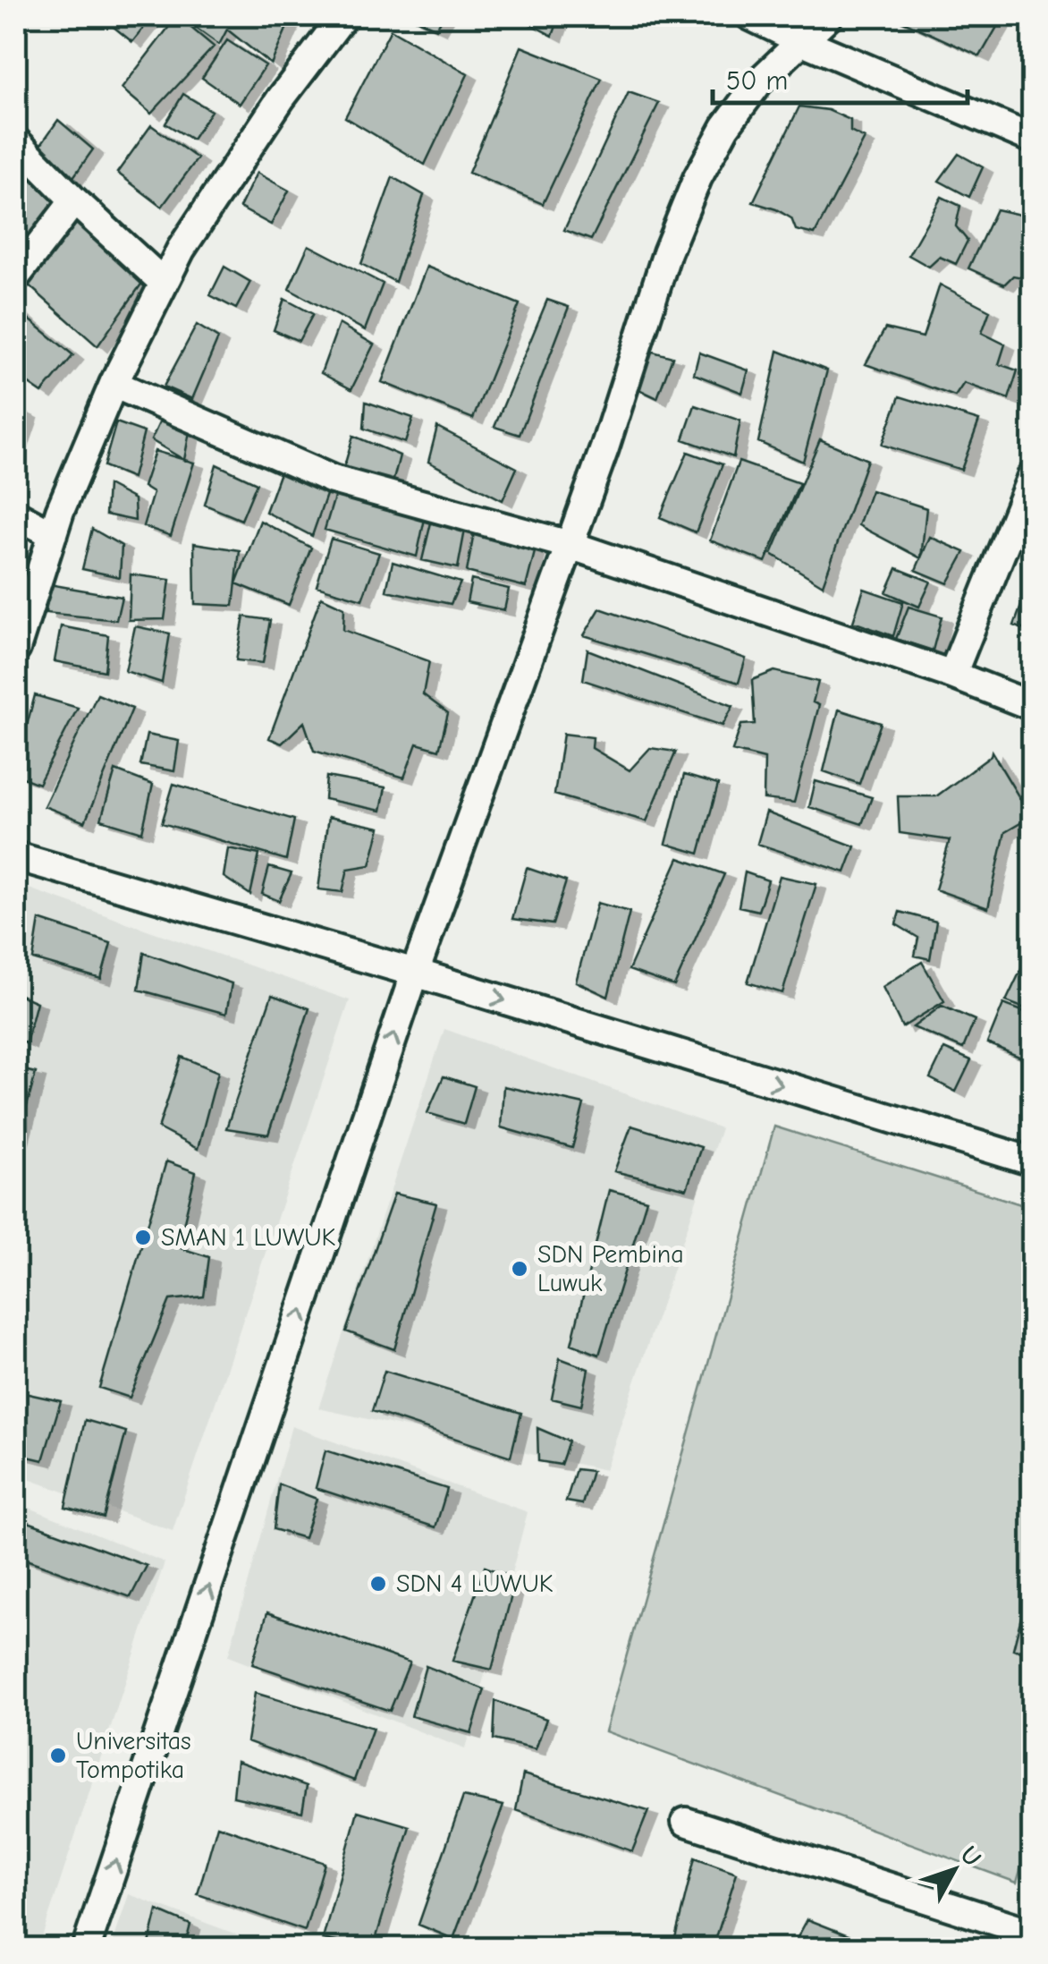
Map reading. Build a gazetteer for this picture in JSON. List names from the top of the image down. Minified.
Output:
{"places":["SMAN 1 LUWUK","SDN Pembina Luwuk","SDN 4 LUWUK","Universitas Tompotika"],"scale_bar":"50 m","north":"top right"}
